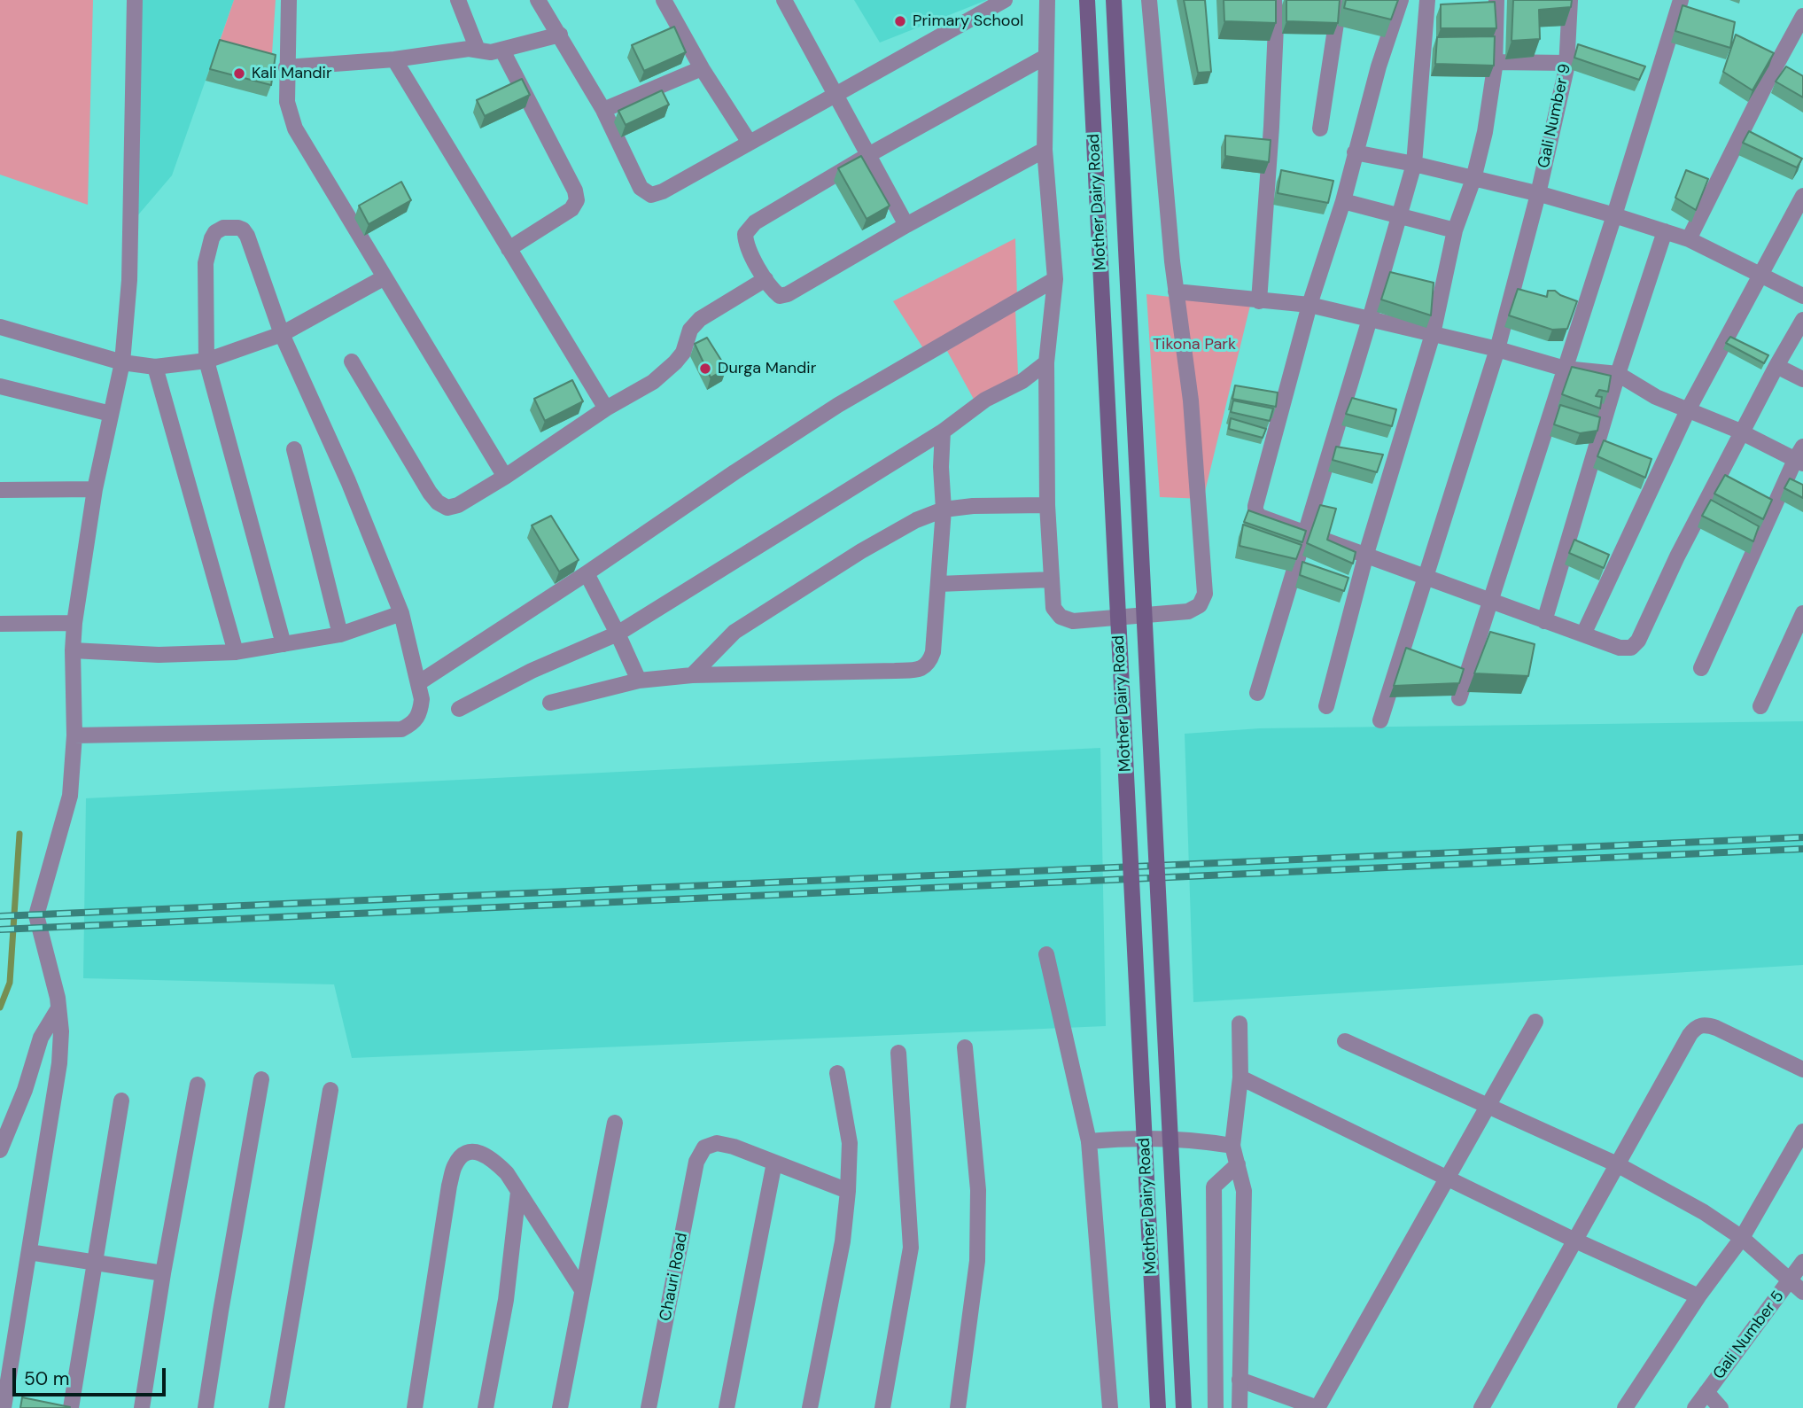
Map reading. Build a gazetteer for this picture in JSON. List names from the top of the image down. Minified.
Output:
{"streets":{"main road":["Mother Dairy Road"],"street":["Gali Number 9","Chauri Road","Gali Number 5"]},"parks":["Tikona Park"],"places":["Primary School","Kali Mandir","Durga Mandir"],"scale_bar":"50 m"}
